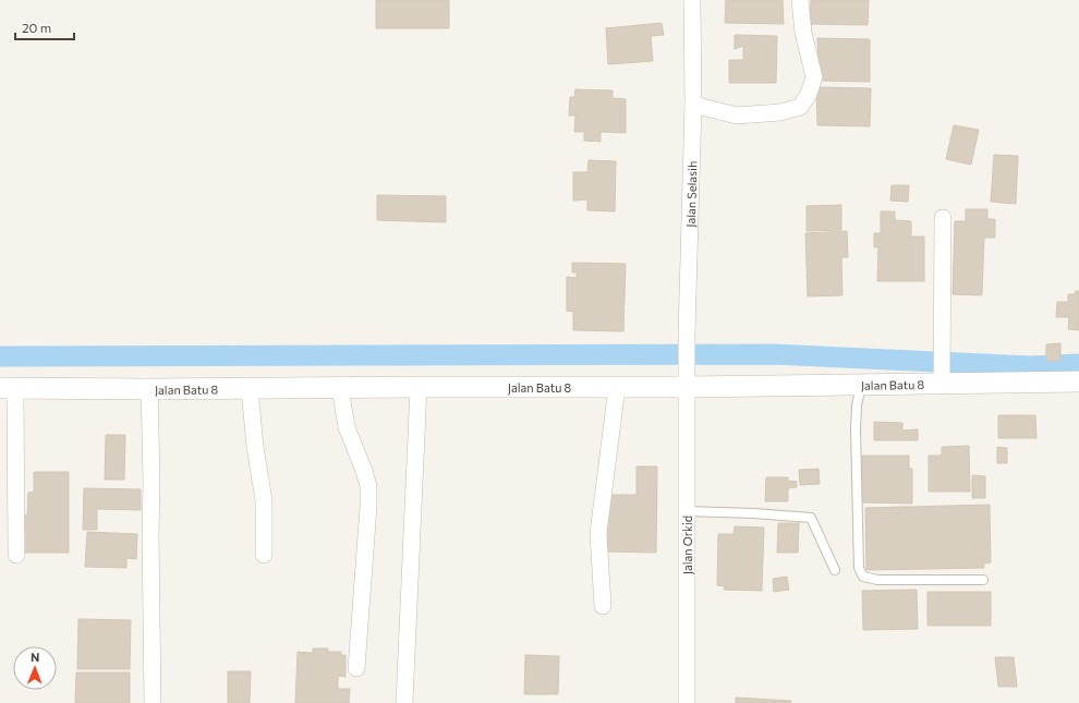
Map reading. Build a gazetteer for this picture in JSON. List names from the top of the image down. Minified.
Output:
{"streets":{"street":["Jalan Selasih","Jalan Batu 8","Jalan Orkid"]},"crossings":[["Jalan Selasih","Jalan Batu 8"],["Jalan Selasih","Jalan Orkid"],["Jalan Batu 8","Jalan Orkid"]],"scale_bar":"20 m","north":"top"}
